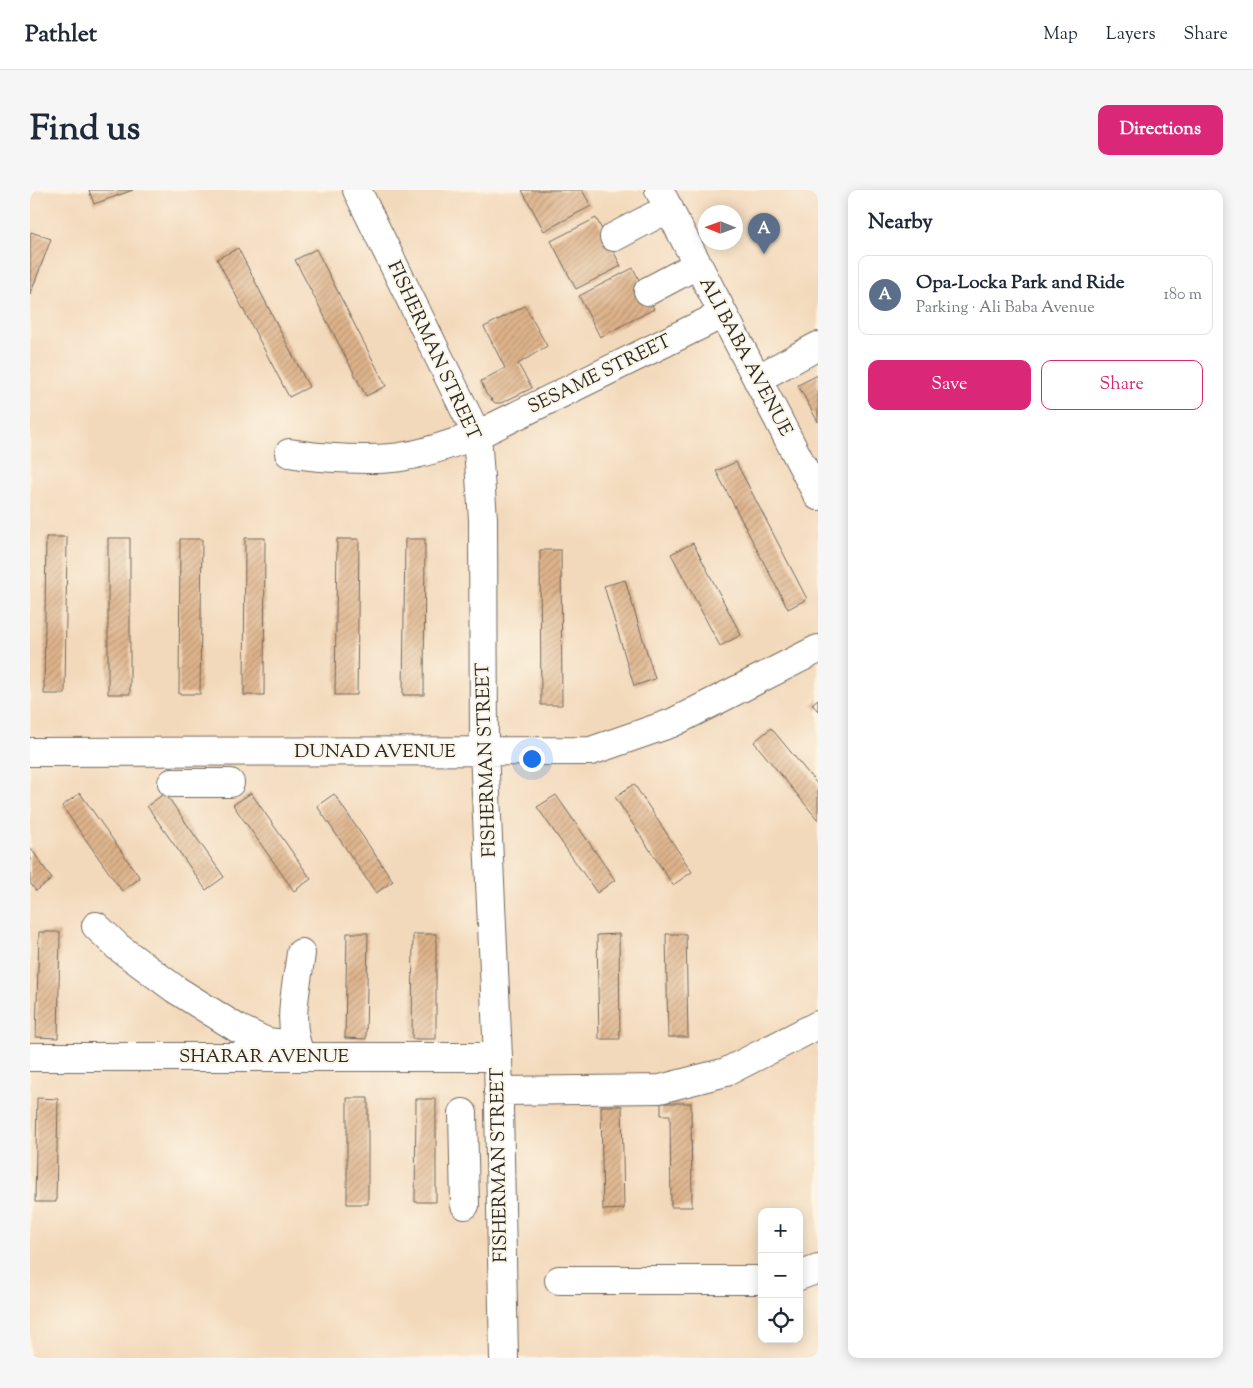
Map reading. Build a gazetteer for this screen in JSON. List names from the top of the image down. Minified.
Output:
{"streets":{"street":["FISHERMAN STREET","ALI BABA AVENUE","SESAME STREET","DUNAD AVENUE","SHARAR AVENUE"]},"crossings":[["FISHERMAN STREET","SESAME STREET"],["FISHERMAN STREET","DUNAD AVENUE"],["FISHERMAN STREET","SHARAR AVENUE"],["ALI BABA AVENUE","SESAME STREET"]],"north":"left","page":{"header":"Pathlet","nav":["Map","Layers","Share"],"title":"Find us","buttons":["Directions",["Save","Share"]],"heading":"Nearby","pins":"A","list":[{"mark":"A","name":"Opa-Locka Park and Ride","note":"Parking · Ali Baba Avenue","value":"180 m"}],"map_buttons":["+","−"]}}
